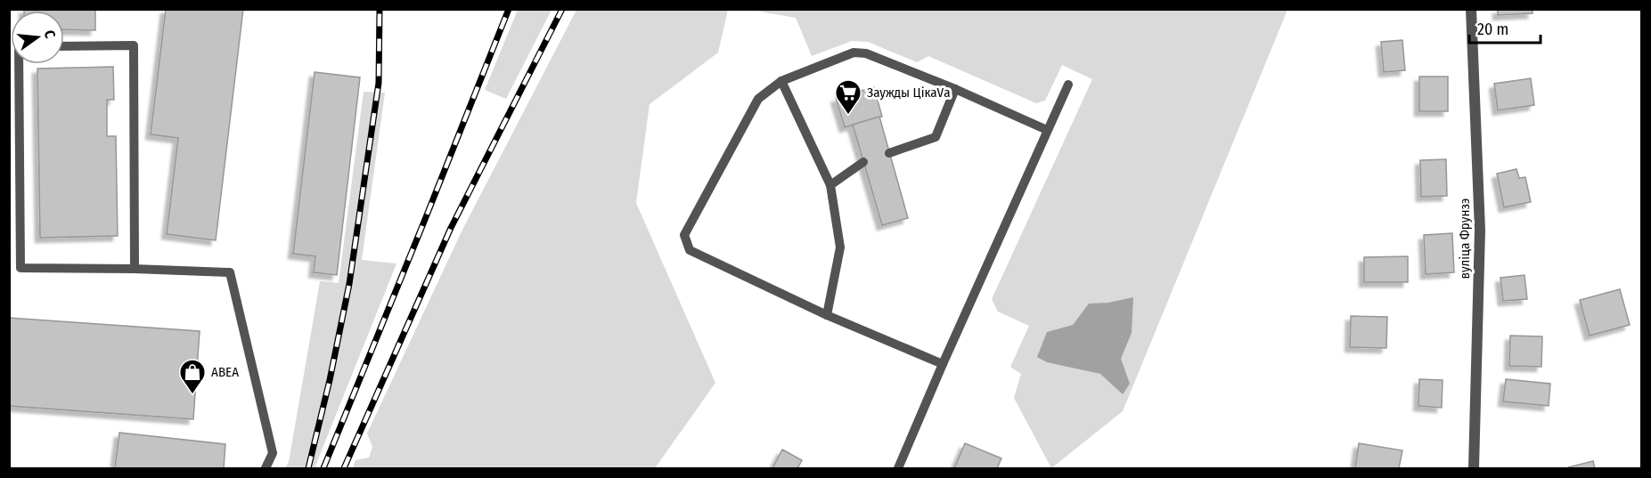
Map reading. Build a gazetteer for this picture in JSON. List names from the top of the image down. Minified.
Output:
{"streets":{"street":["вуліца Фрунзэ"]},"places":{"supermarket":["Заужды ЦікаVа"],"shop":["АВЕА"]},"scale_bar":"20 m","north":"right"}
